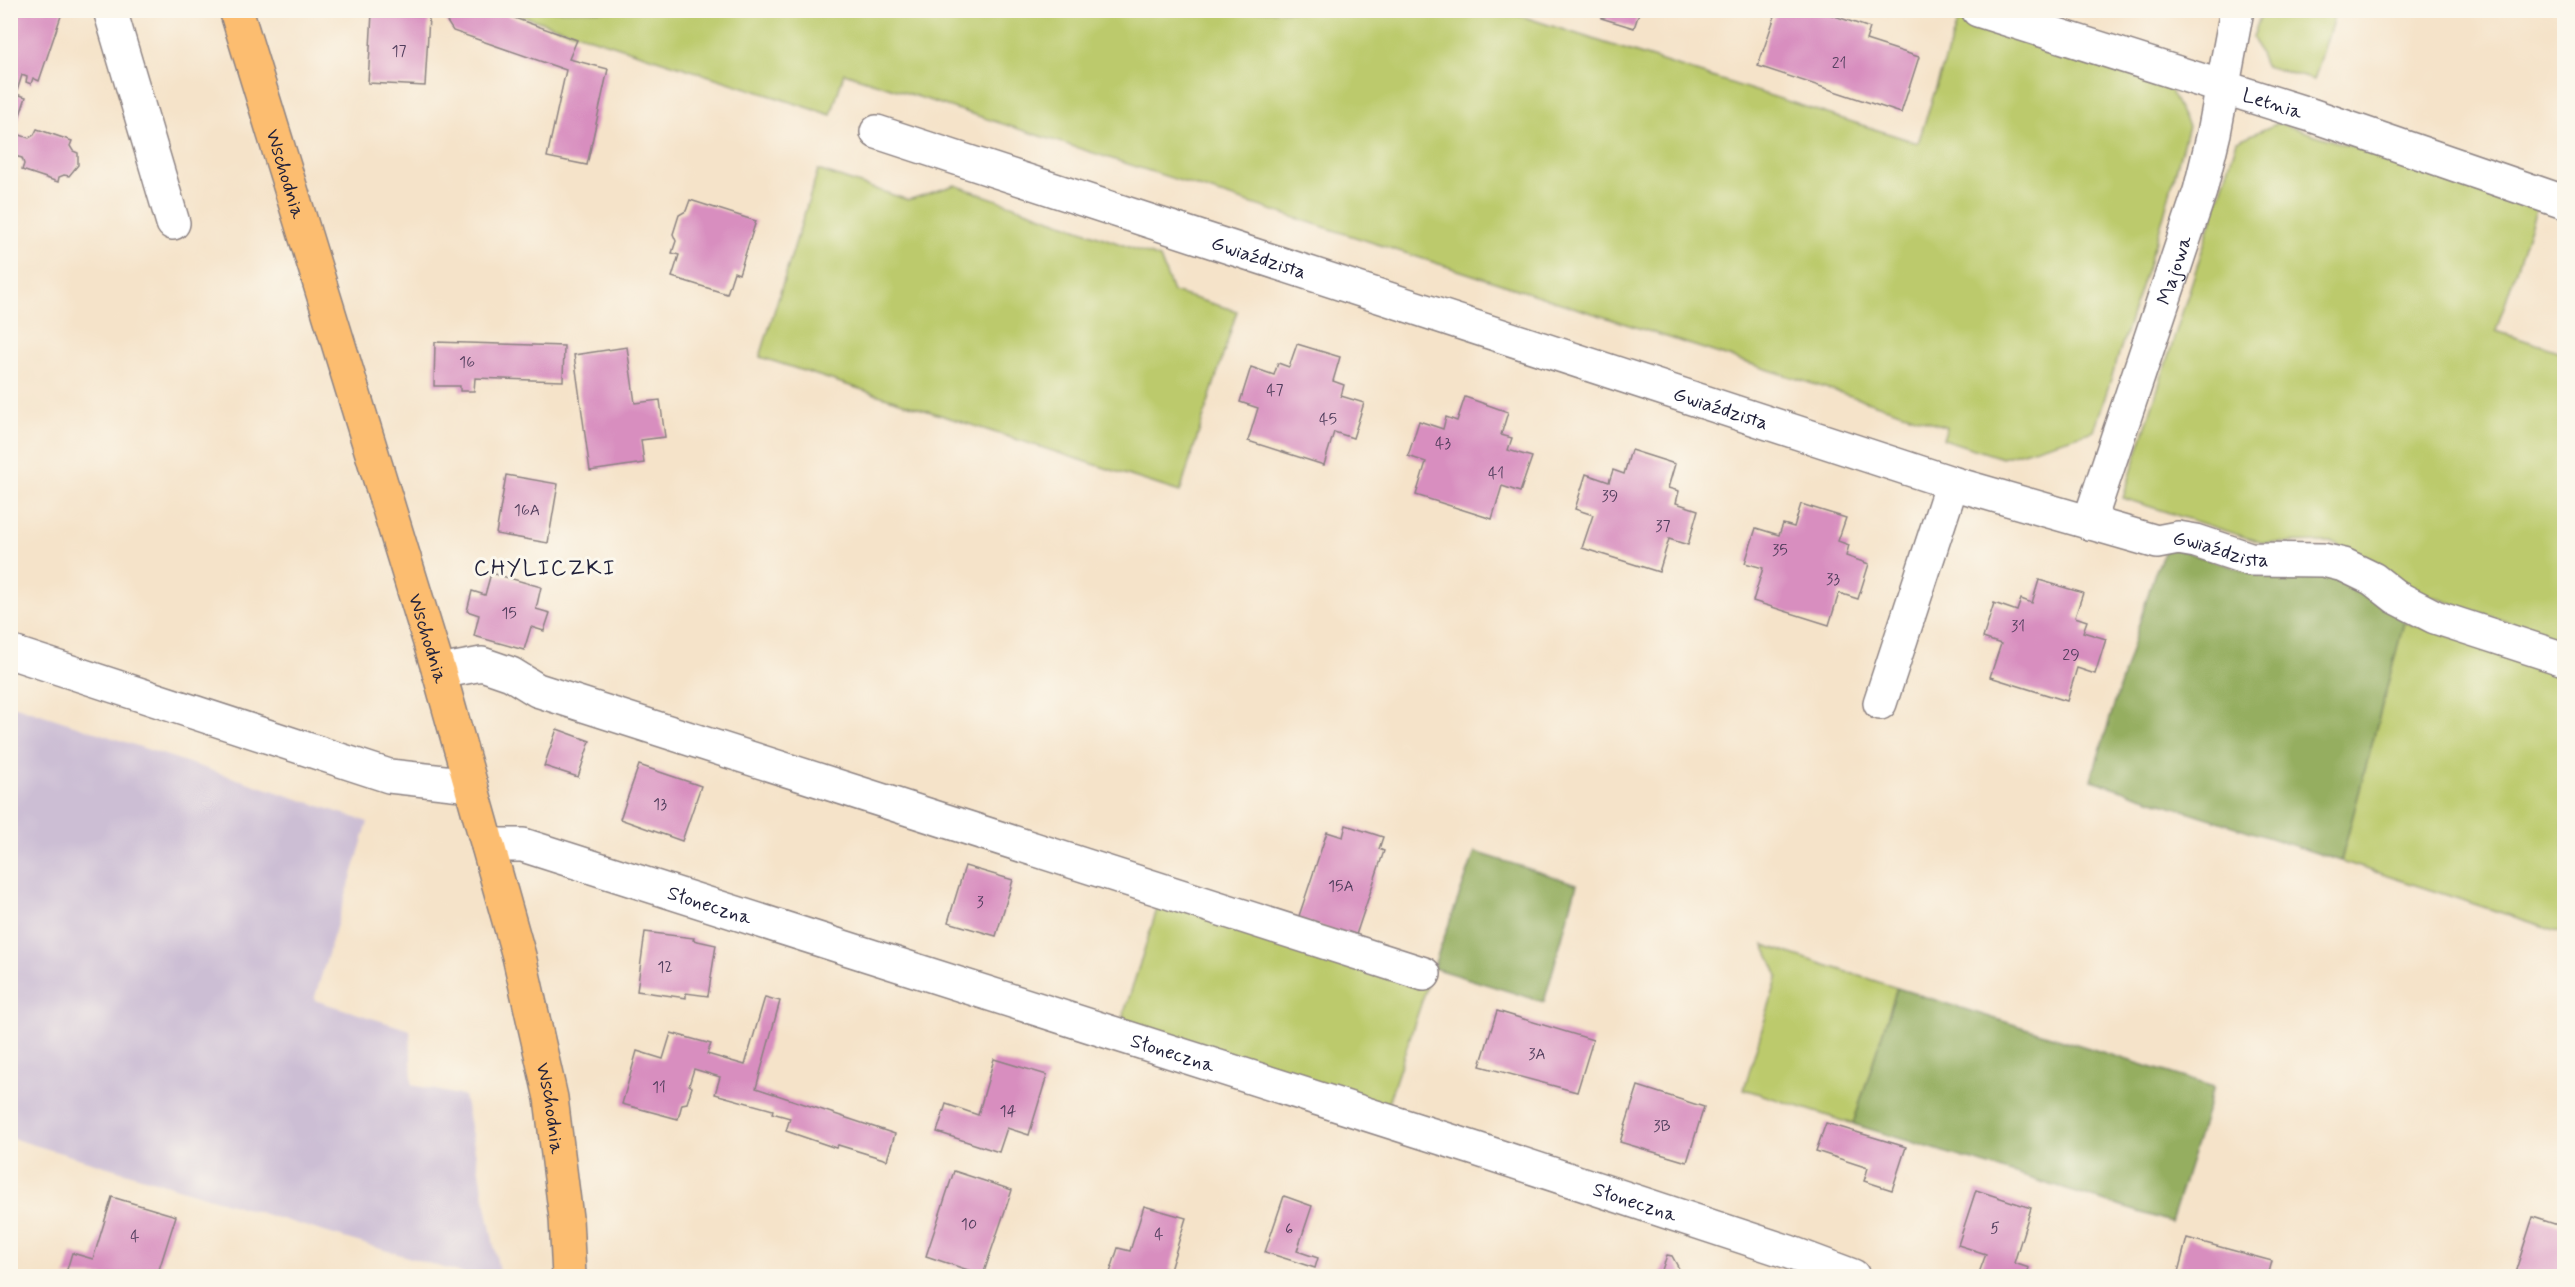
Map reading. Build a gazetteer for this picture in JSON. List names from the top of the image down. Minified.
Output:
{"streets":{"main road":["Wschodnia"],"street":["Letnia","Gwiaździsta","Majowa","Słoneczna"]},"crossings":[["Letnia","Majowa"],["Wschodnia","Słoneczna"],["Gwiaździsta","Majowa"]],"districts":["CHYLICZKI"],"house_numbers":["17","21","16","47","45","43","41","39","16A","37","35","33","15","31","29","13","15A","3","12","3A","11","14","3B","10","5","6","4","4"]}
